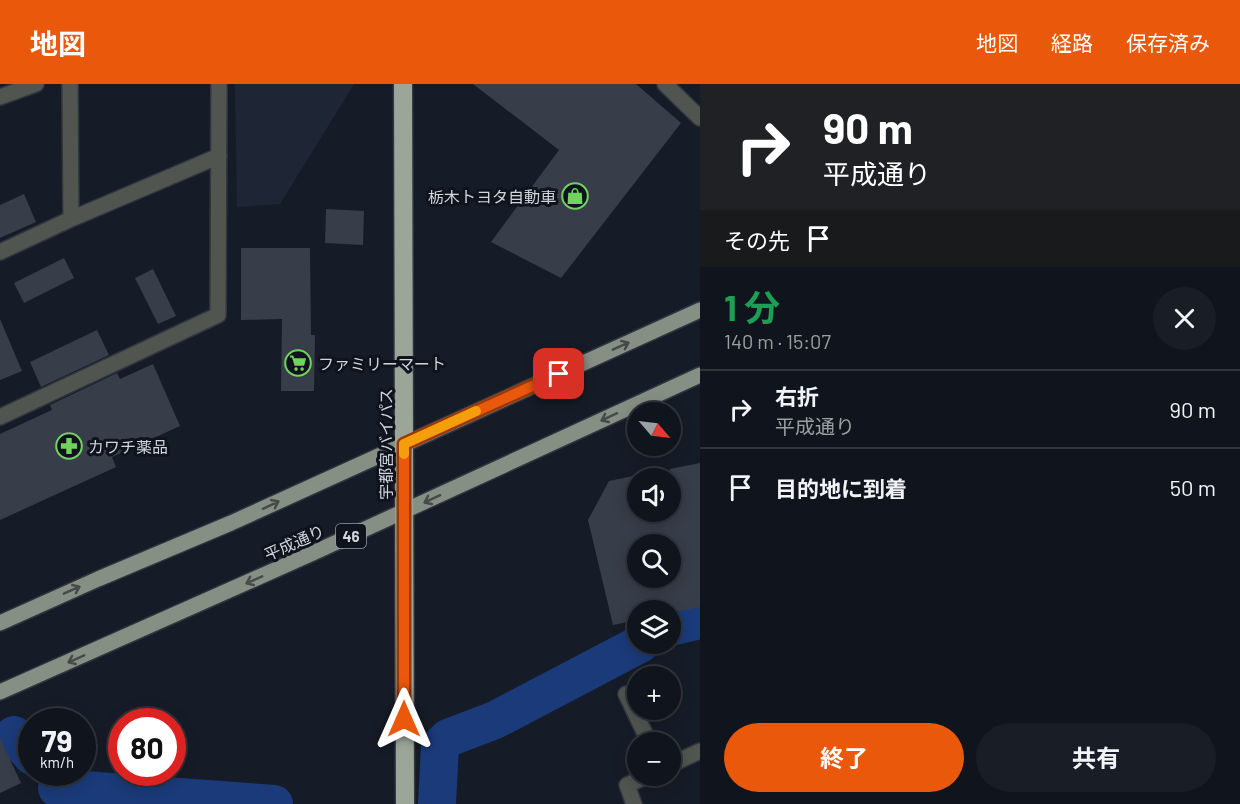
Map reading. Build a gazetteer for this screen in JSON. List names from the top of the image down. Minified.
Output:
{"streets":{"highway":["宇都宮バイパス"],"main road":["46","平成通り"]},"crossings":[["宇都宮バイパス","平成通り"]],"places":{"shop":["栃木トヨタ自動車"],"supermarket":["ファミリーマート"],"pharmacy":["カワチ薬品"]},"north":"bottom right","page":{"header":"地図","nav":["地図","経路","保存済み"],"turn":["90 m","平成通り"],"then":"その先","heading":["1 分","140 m · 15:07"],"list":[{"name":"右折","note":"平成通り","value":"90 m"},{"name":"目的地に到着","value":"50 m"}],"map_buttons":["+","−"],"speed":"79 km/h","limit":"80","buttons":["終了","共有"]}}
